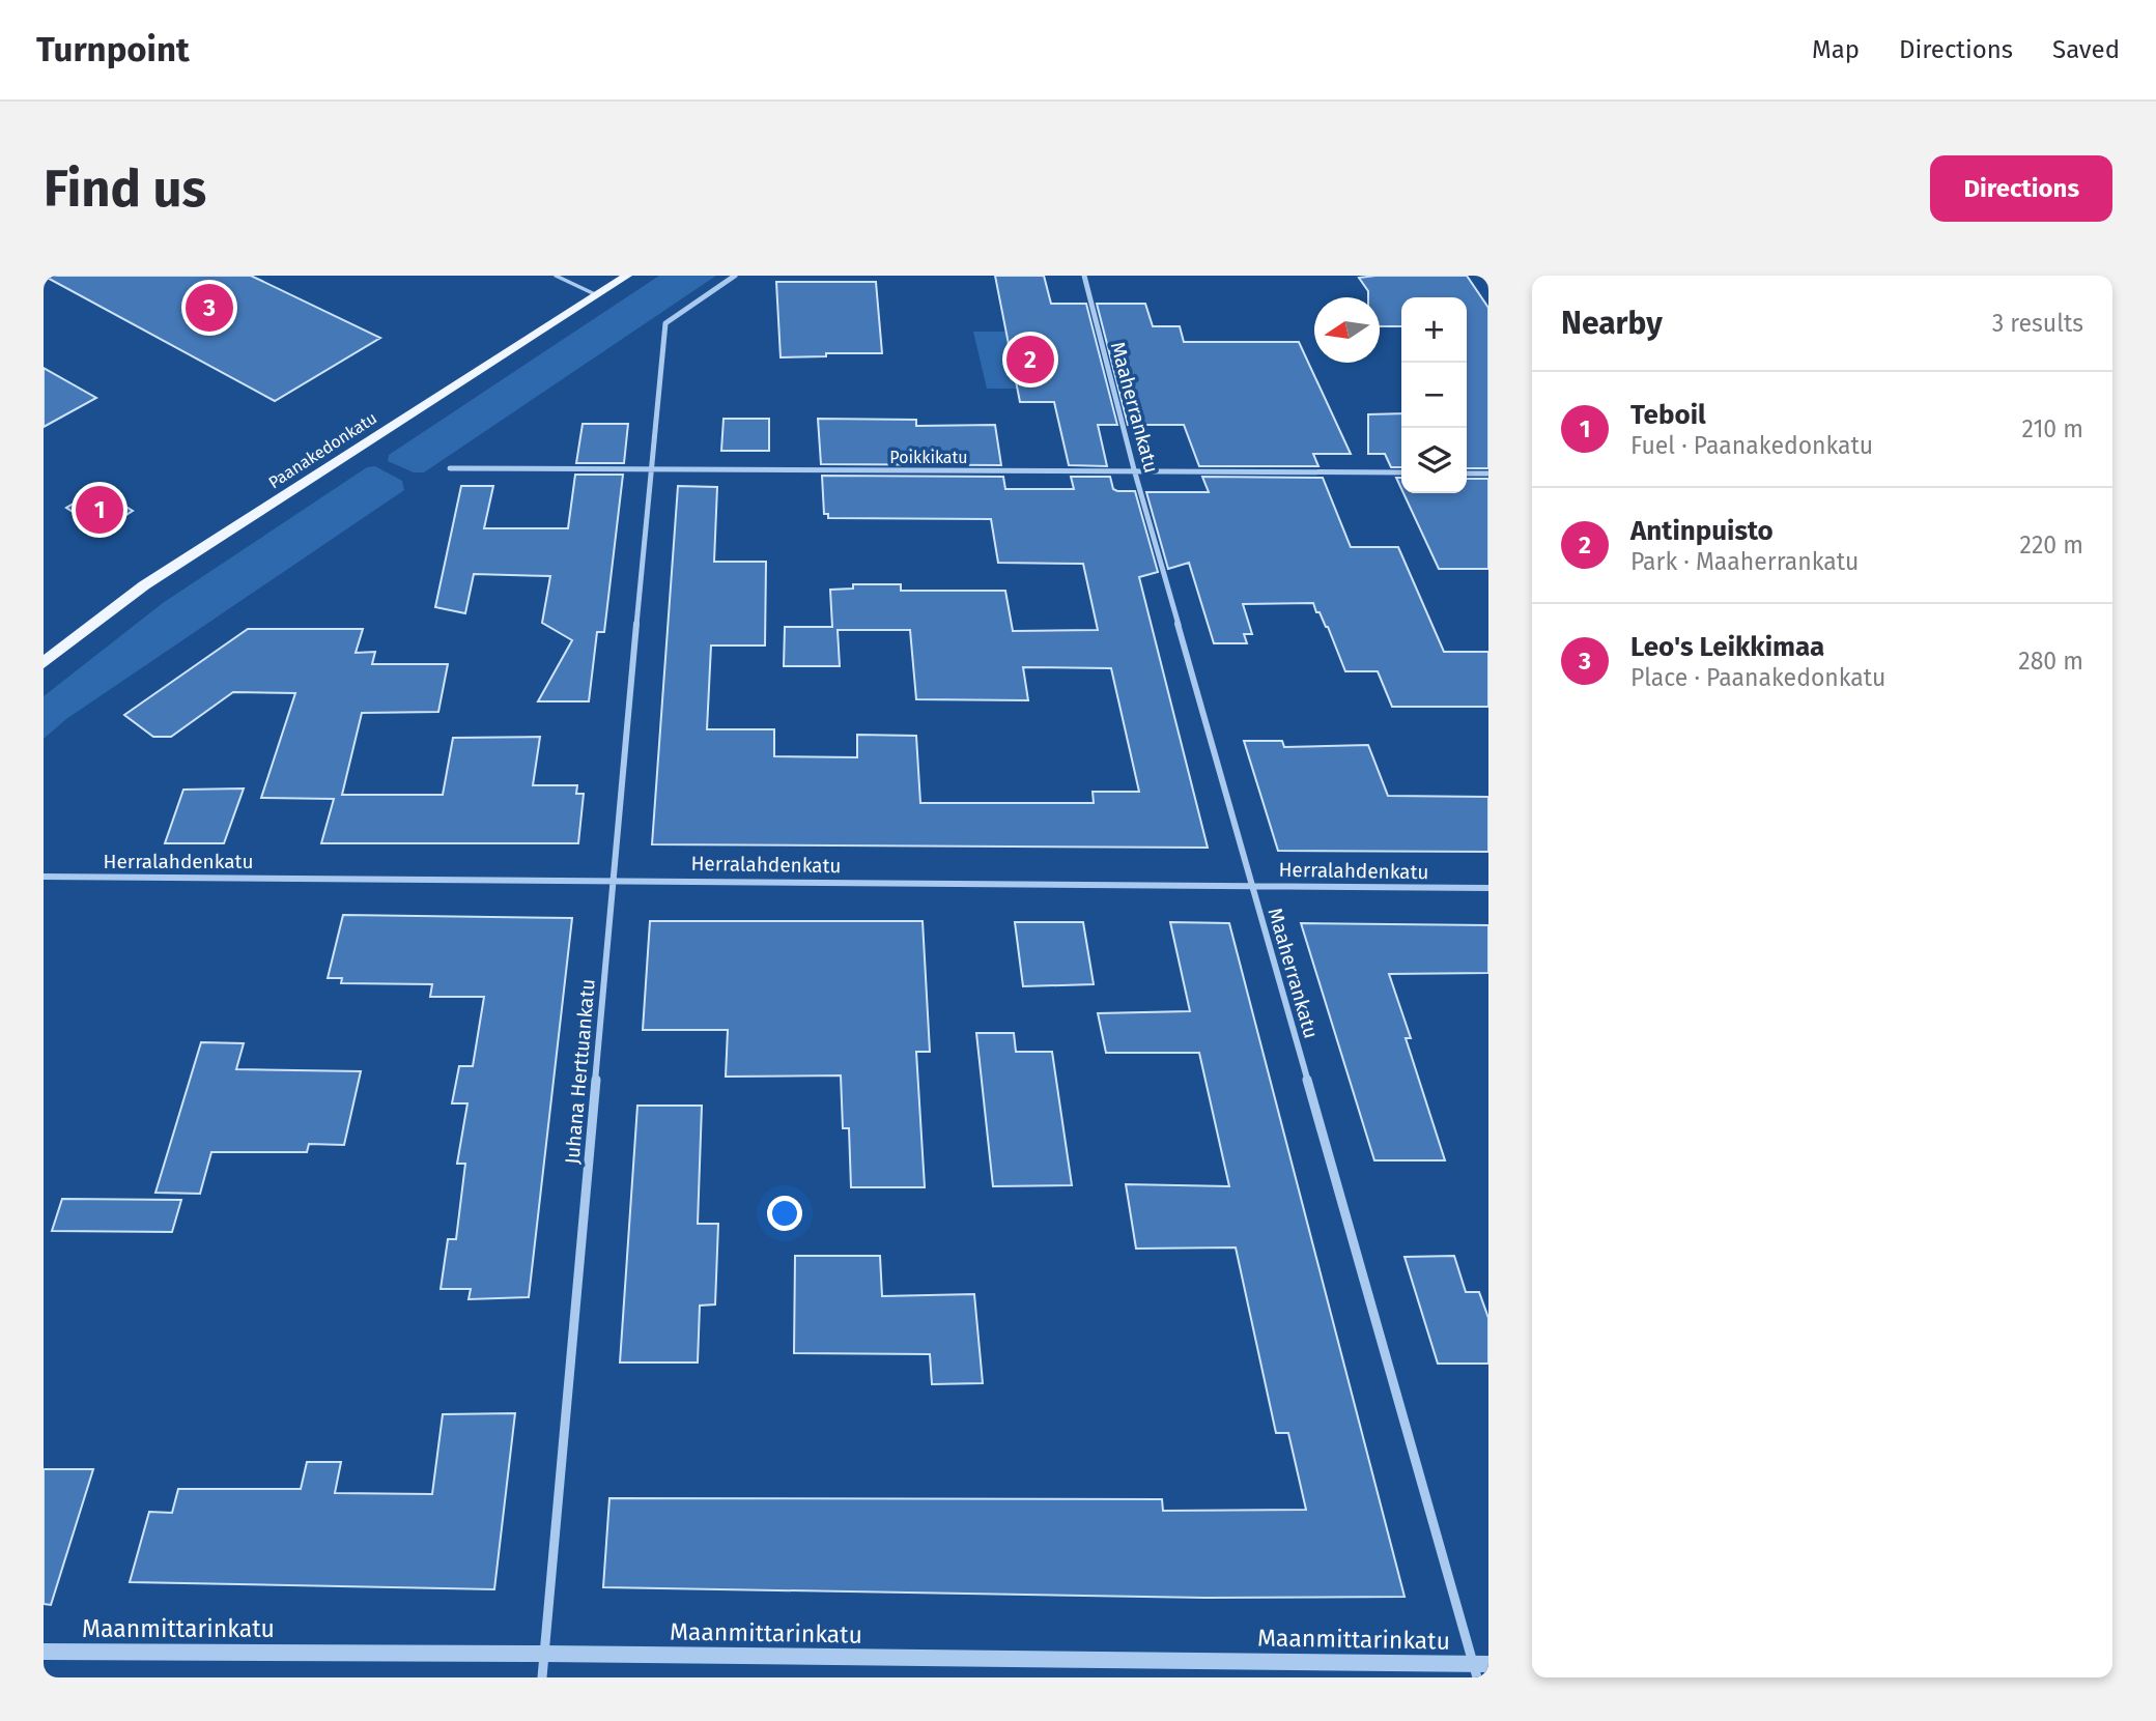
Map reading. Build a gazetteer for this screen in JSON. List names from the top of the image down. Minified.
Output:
{"streets":{"main road":["Paanakedonkatu"],"street":["Maaherrankatu","Poikkikatu","Herralahdenkatu","Juhana Herttuankatu","Maanmittarinkatu"]},"crossings":[["Maaherrankatu","Poikkikatu"],["Maaherrankatu","Herralahdenkatu"],["Maaherrankatu","Maanmittarinkatu"],["Poikkikatu","Juhana Herttuankatu"],["Herralahdenkatu","Juhana Herttuankatu"],["Juhana Herttuankatu","Maanmittarinkatu"]],"north":"left","page":{"header":"Turnpoint","nav":["Map","Directions","Saved"],"buttons":"Directions","title":"Find us","heading":["Nearby","3 results"],"pins":["3","2","1"],"map_buttons":["+","−"],"list":[{"mark":"1","name":"Teboil","note":"Fuel · Paanakedonkatu","value":"210 m"},{"mark":"2","name":"Antinpuisto","note":"Park · Maaherrankatu","value":"220 m"},{"mark":"3","name":"Leo's Leikkimaa","note":"Place · Paanakedonkatu","value":"280 m"}]}}
